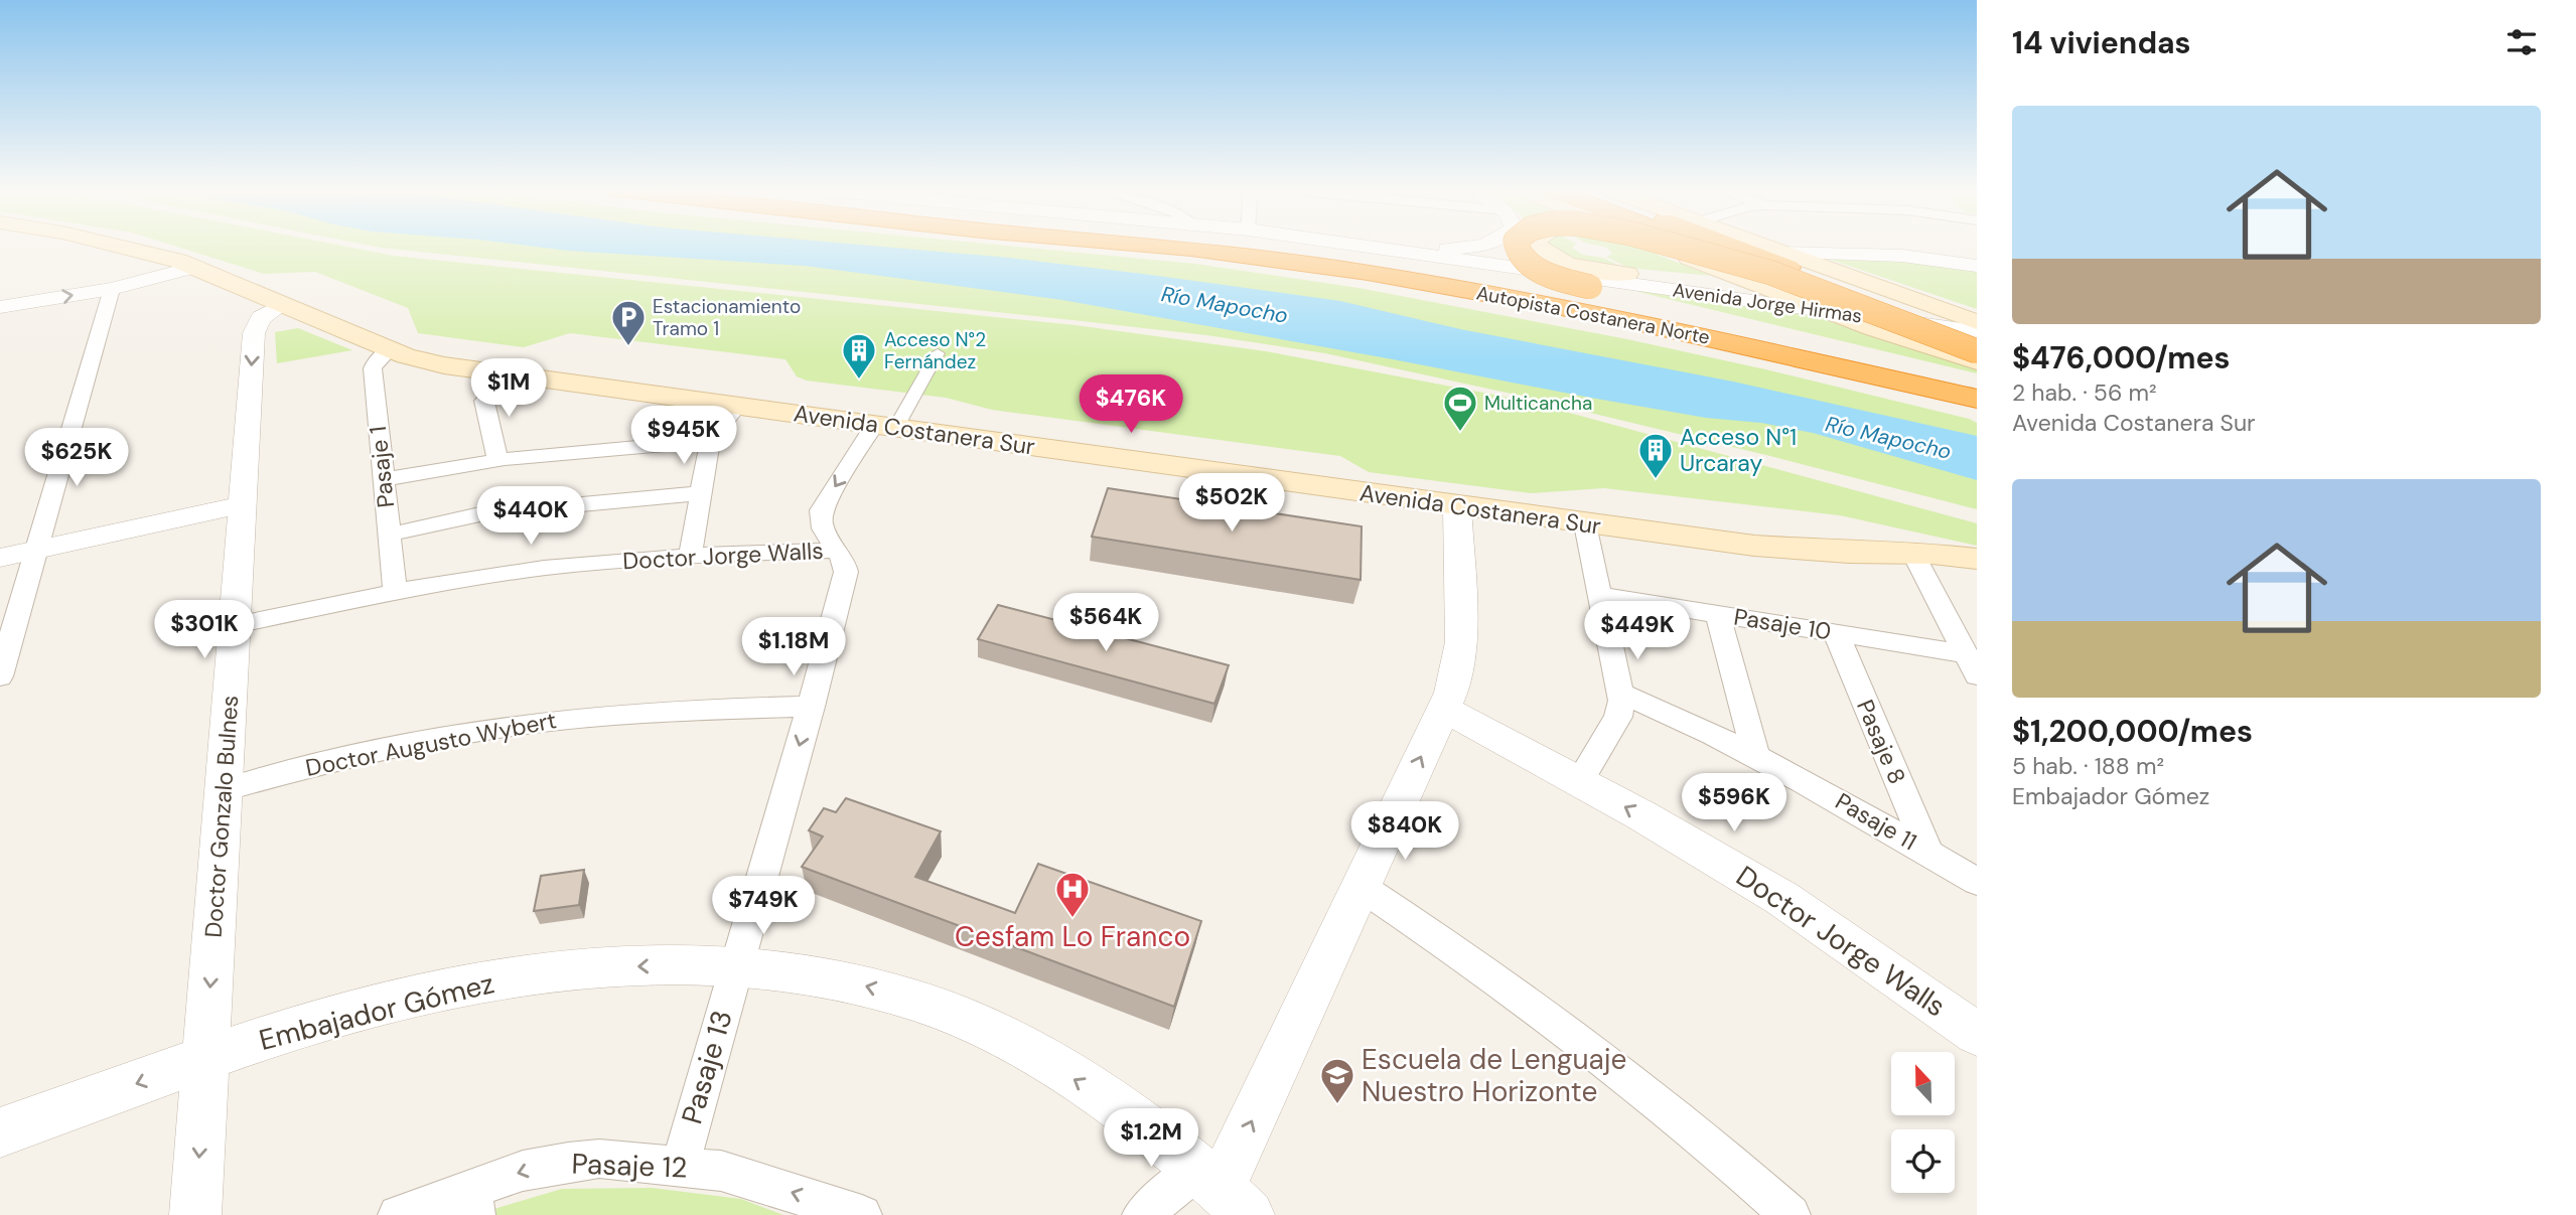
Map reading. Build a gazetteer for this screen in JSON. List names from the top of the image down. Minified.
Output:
{"streets":{"highway":["Autopista Costanera Norte"],"main road":["Avenida Costanera Sur"],"street":["Avenida Jorge Hirmas","Pasaje 1","Doctor Jorge Walls","Pasaje 10","Pasaje 8","Doctor Augusto Wybert","Doctor Gonzalo Bulnes","Pasaje 11","Embajador Gómez","Pasaje 13","Pasaje 12"]},"crossings":[["Avenida Costanera Sur","Pasaje 1"],["Avenida Costanera Sur","Doctor Gonzalo Bulnes"],["Avenida Costanera Sur","Pasaje 13"],["Pasaje 1","Doctor Jorge Walls"],["Doctor Jorge Walls","Doctor Gonzalo Bulnes"],["Doctor Jorge Walls","Pasaje 13"],["Pasaje 10","Pasaje 8"],["Pasaje 8","Pasaje 11"],["Doctor Augusto Wybert","Doctor Gonzalo Bulnes"],["Doctor Augusto Wybert","Pasaje 13"],["Doctor Gonzalo Bulnes","Embajador Gómez"],["Embajador Gómez","Pasaje 13"],["Pasaje 13","Pasaje 12"]],"one_way":["Embajador Gómez","Pasaje 12"],"water":["Río Mapocho"],"places":{"parking":["Estacionamiento Tramo 1"],"building":["Acceso N°2 Fernández","Acceso N°1 Urcaray"],"sports":["Multicancha"],"hospital":["Cesfam Lo Franco"],"school or university":["Escuela de Lenguaje Nuestro Horizonte"]},"north":"top","page":{"heading":"14 viviendas","list":[{"name":"$476,000/mes","note":"2 hab. · 56 m² · Avenida Costanera Sur"},{"name":"$1,200,000/mes","note":"5 hab. · 188 m² · Embajador Gómez"}],"price":["$1M","$476K","$945K","$625K","$502K","$440K","$564K","$301K","$449K","$1.18M","$596K","$840K","$749K","$1.2M"]}}
